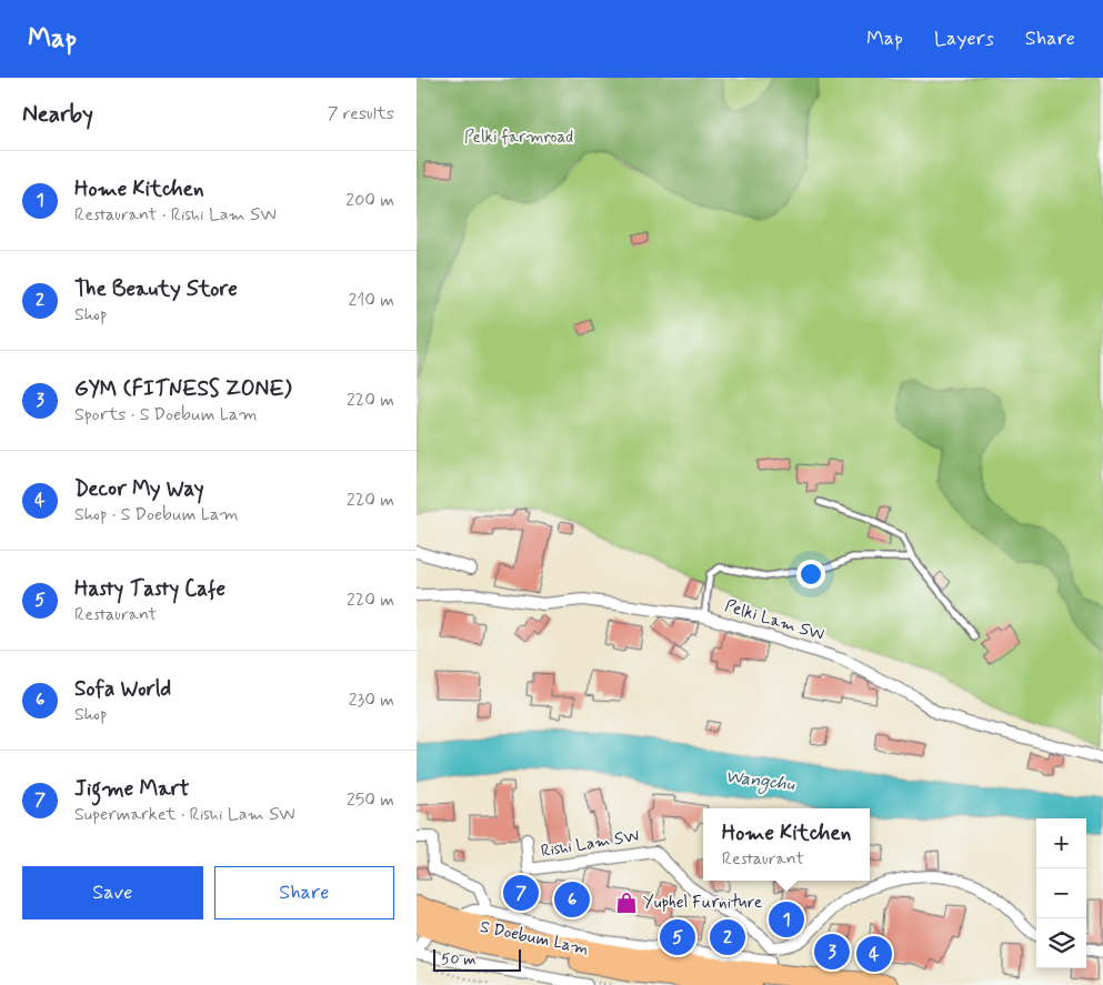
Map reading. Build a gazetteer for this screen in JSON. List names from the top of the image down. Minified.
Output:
{"streets":{"highway":["S Doebum Lam"],"street":["Pelki Lam SW","Rishi Lam SW"]},"water":["Wangchu"],"parks":["Pelki farmroad"],"places":{"shop":["Yuphel Furniture"]},"scale_bar":"50 m","page":{"header":"Map","nav":["Map","Layers","Share"],"heading":["Nearby","7 results"],"list":[{"mark":"1","name":"Home Kitchen","note":"Restaurant · Rishi Lam SW","value":"200 m"},{"mark":"2","name":"The Beauty Store","note":"Shop","value":"210 m"},{"mark":"3","name":"GYM (FITNESS ZONE)","note":"Sports · S Doebum Lam","value":"220 m"},{"mark":"4","name":"Decor My Way","note":"Shop · S Doebum Lam","value":"220 m"},{"mark":"5","name":"Hasty Tasty Cafe","note":"Restaurant","value":"220 m"},{"mark":"6","name":"Sofa World","note":"Shop","value":"230 m"},{"mark":"7","name":"Jigme Mart","note":"Supermarket · Rishi Lam SW","value":"250 m"}],"popup":["Home Kitchen","Restaurant"],"map_buttons":["+","−"],"buttons":["Save","Share"],"pins":["7","6","1","2","5","3","4"],"scale":"50 m"}}
